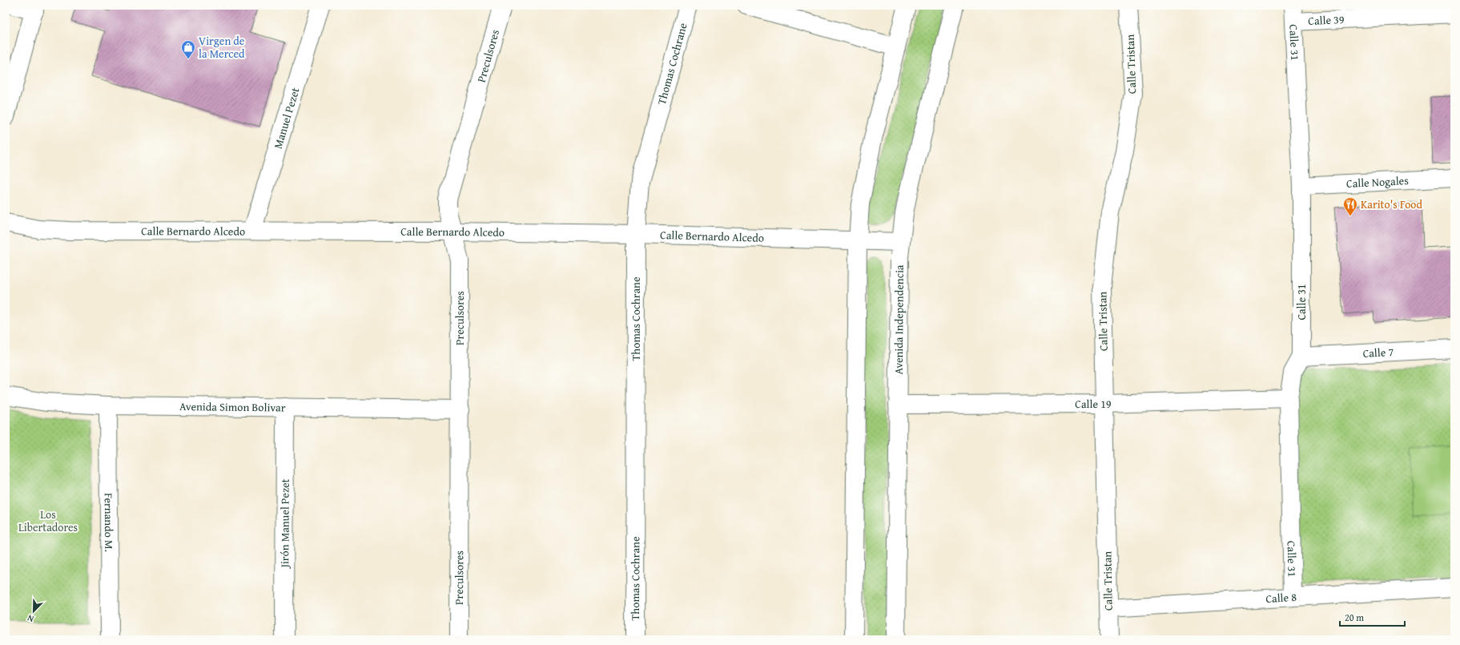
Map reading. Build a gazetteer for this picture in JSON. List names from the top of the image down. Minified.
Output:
{"streets":{"street":["Calle 39","Calle 31","Preculsores","Thomas Cochrane","Calle Tristan","Manuel Pezet","Calle Nogales","Calle Bernardo Alcedo","Avenida Independencia","Calle 7","Calle 19","Avenida Simon Bolivar","Fernando M.","Jirón Manuel Pezet","Calle 8"]},"crossings":[["Calle 39","Calle 31"],["Calle 31","Calle Nogales"],["Calle 31","Calle 7"],["Calle 31","Calle 19"],["Calle 31","Calle 8"],["Preculsores","Calle Bernardo Alcedo"],["Preculsores","Avenida Simon Bolivar"],["Thomas Cochrane","Calle Bernardo Alcedo"],["Calle Tristan","Calle 19"],["Calle Tristan","Calle 8"],["Manuel Pezet","Calle Bernardo Alcedo"],["Calle Bernardo Alcedo","Avenida Independencia"],["Avenida Independencia","Calle 19"],["Avenida Simon Bolivar","Fernando M."],["Avenida Simon Bolivar","Jirón Manuel Pezet"]],"parks":["Los Libertadores"],"places":{"shop":["Virgen de la Merced"],"restaurant":["Karito's Food"]},"scale_bar":"20 m","north":"bottom left"}
